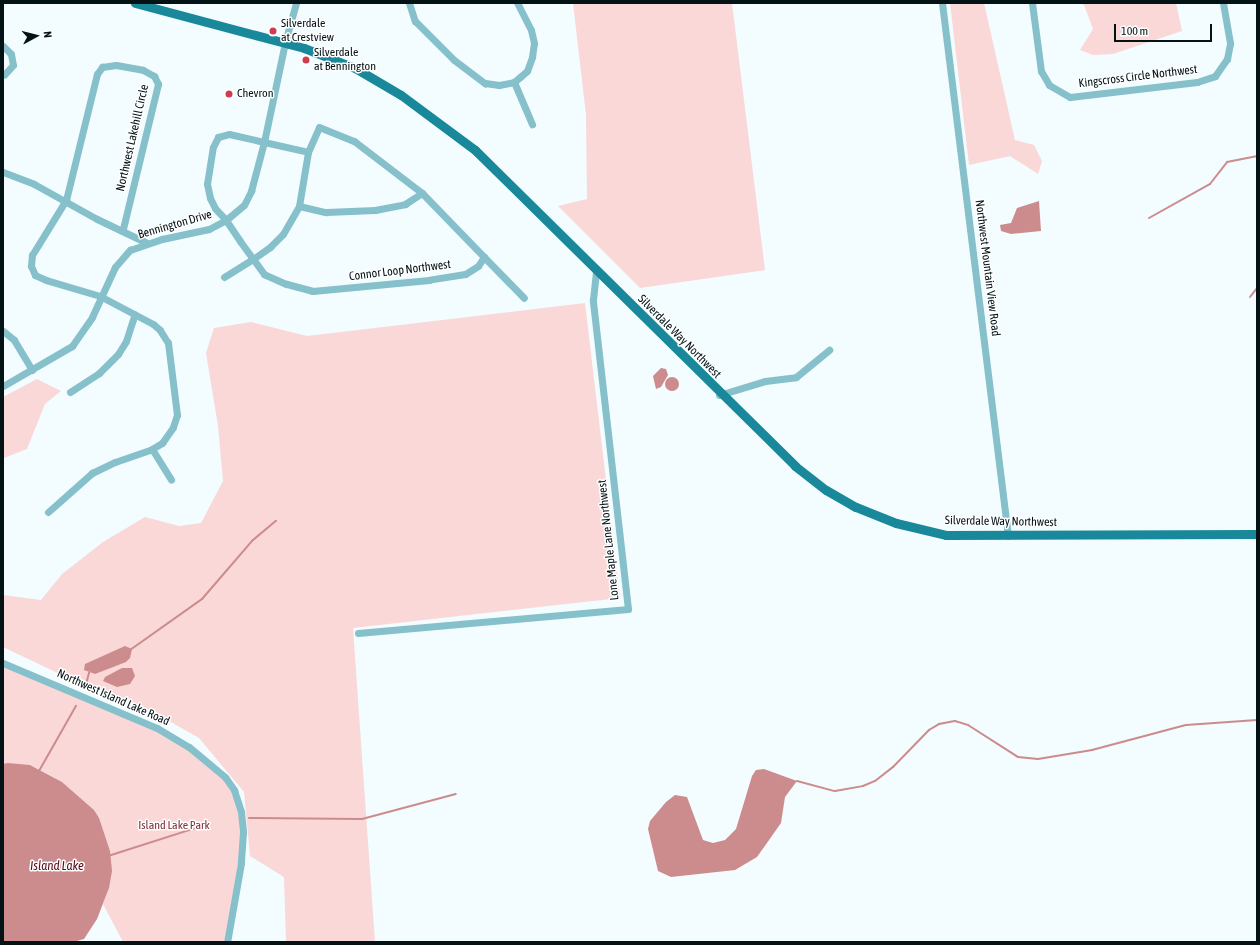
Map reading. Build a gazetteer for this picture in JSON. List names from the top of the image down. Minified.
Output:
{"streets":{"main road":["Silverdale Way Northwest"],"street":["Kingscross Circle Northwest","Northwest Lakehill Circle","Bennington Drive","Northwest Mountain View Road","Connor Loop Northwest","Lone Maple Lane Northwest","Northwest Island Lake Road"]},"crossings":[["Bennington Drive","Connor Loop Northwest"],["Bennington Drive","Silverdale Way Northwest"],["Northwest Mountain View Road","Silverdale Way Northwest"],["Silverdale Way Northwest","Lone Maple Lane Northwest"]],"water":["Island Lake"],"parks":["Island Lake Park"],"places":["Silverdale at Crestview","Silverdale at Bennington","Chevron"],"scale_bar":"100 m","north":"right"}
